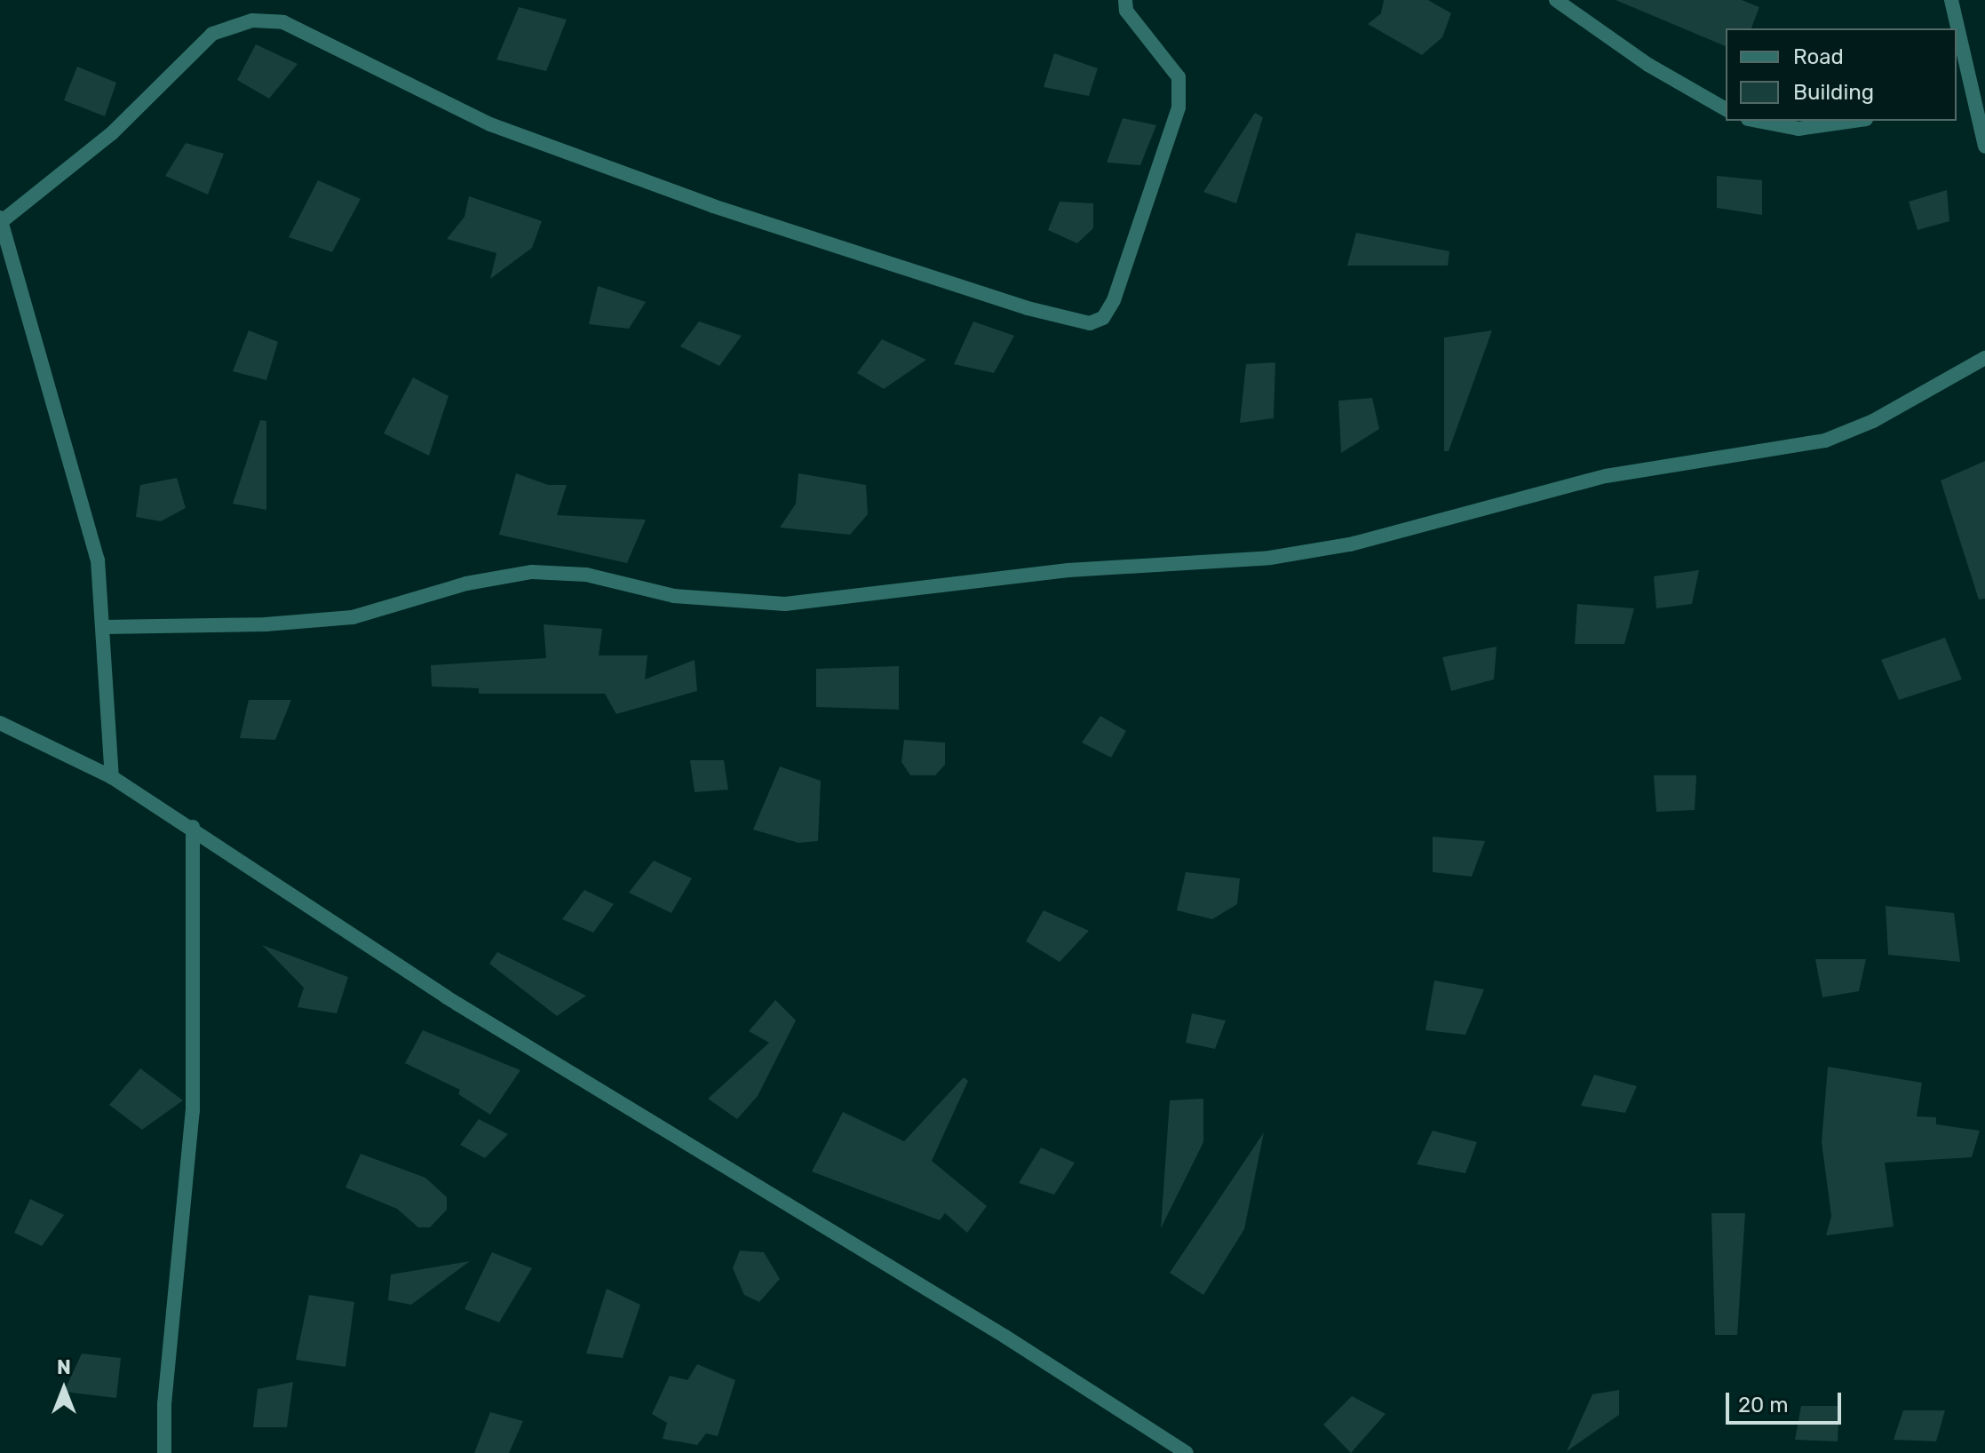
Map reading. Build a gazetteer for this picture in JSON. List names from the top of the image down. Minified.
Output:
{"legend":["Road","Building"],"scale_bar":"20 m","north":"top"}
